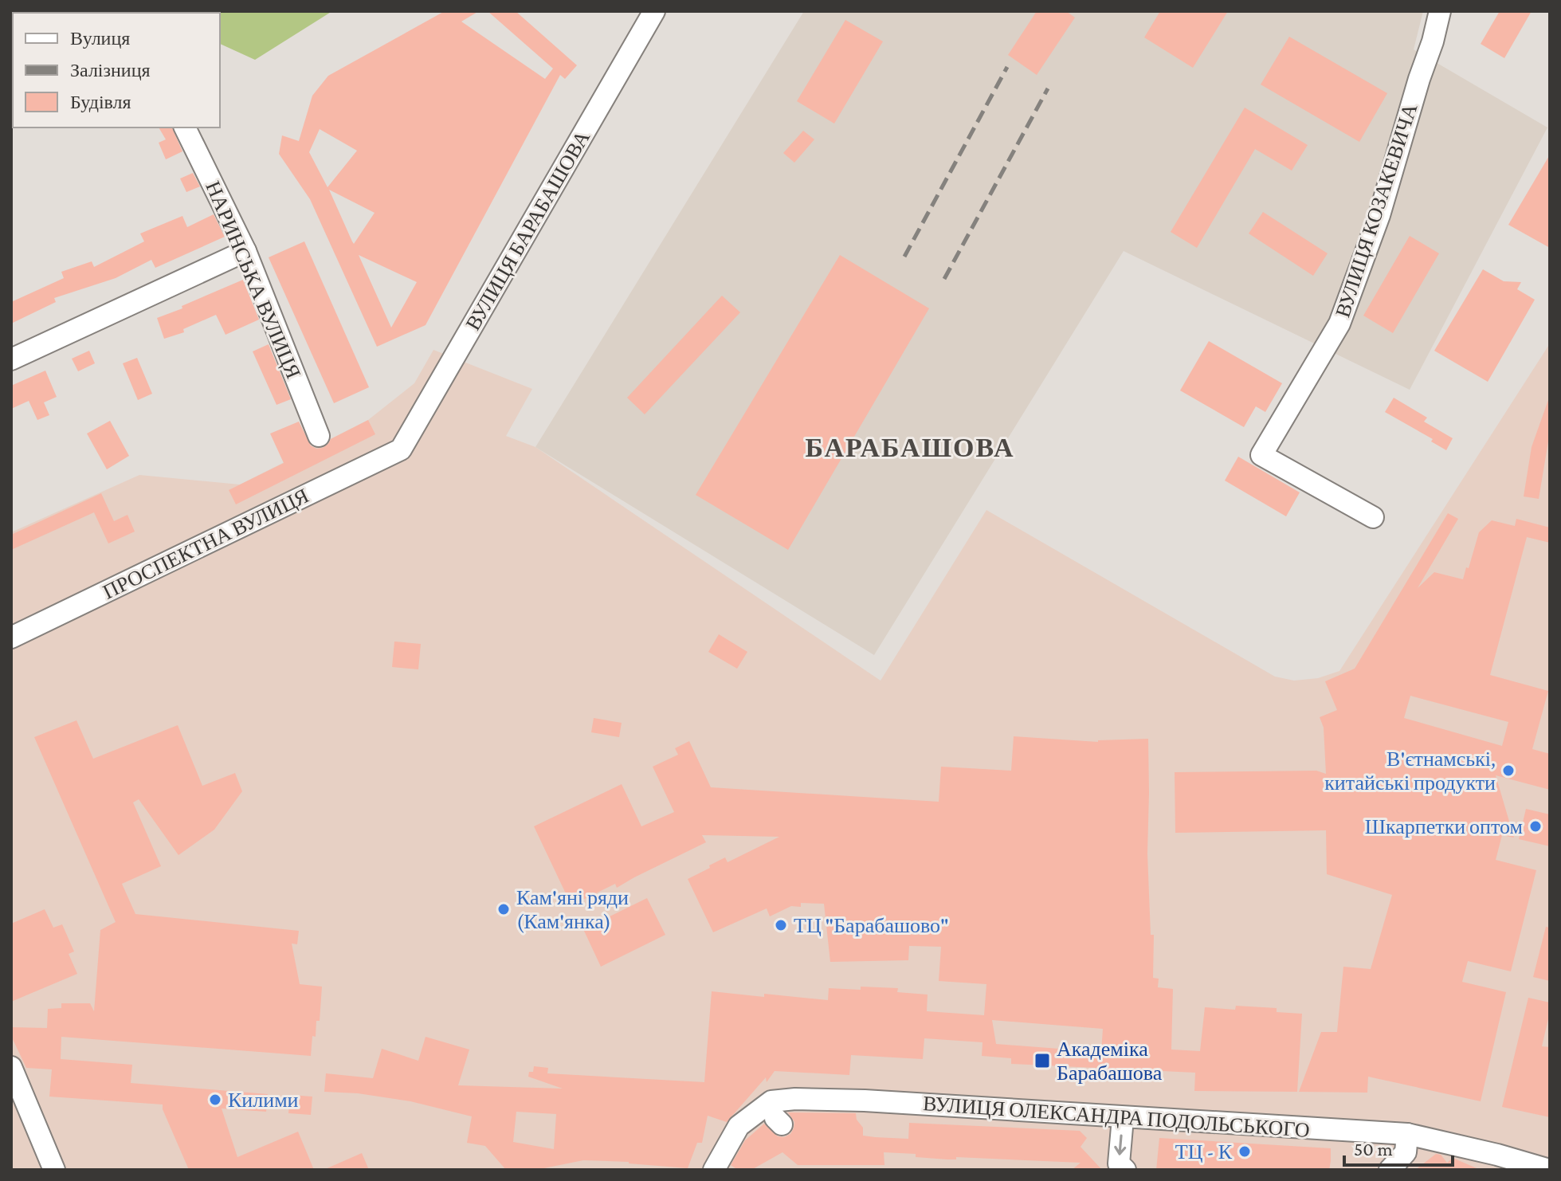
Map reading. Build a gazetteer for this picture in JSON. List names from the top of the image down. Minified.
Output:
{"streets":{"street":["ВУЛИЦЯ КОЗАКЕВИЧА","ВУЛИЦЯ БАРАБАШОВА","НАРИНСЬКА ВУЛИЦЯ","ПРОСПЕКТНА ВУЛИЦЯ","ВУЛИЦЯ ОЛЕКСАНДРА ПОДОЛЬСЬКОГО"]},"crossings":[["ВУЛИЦЯ БАРАБАШОВА","ПРОСПЕКТНА ВУЛИЦЯ"]],"districts":["БАРАБАШОВА"],"places":{"other":["В'єтнамські, китайські продукти","Шкарпетки оптом","Кам'яні ряди (Кам'янка)","ТЦ \"Барабашово\"","Килими","ТЦ - К"],"transit":["Академіка Барабашова"]},"legend":["Вулиця","Залізниця","Будівля"],"scale_bar":"50 m"}
